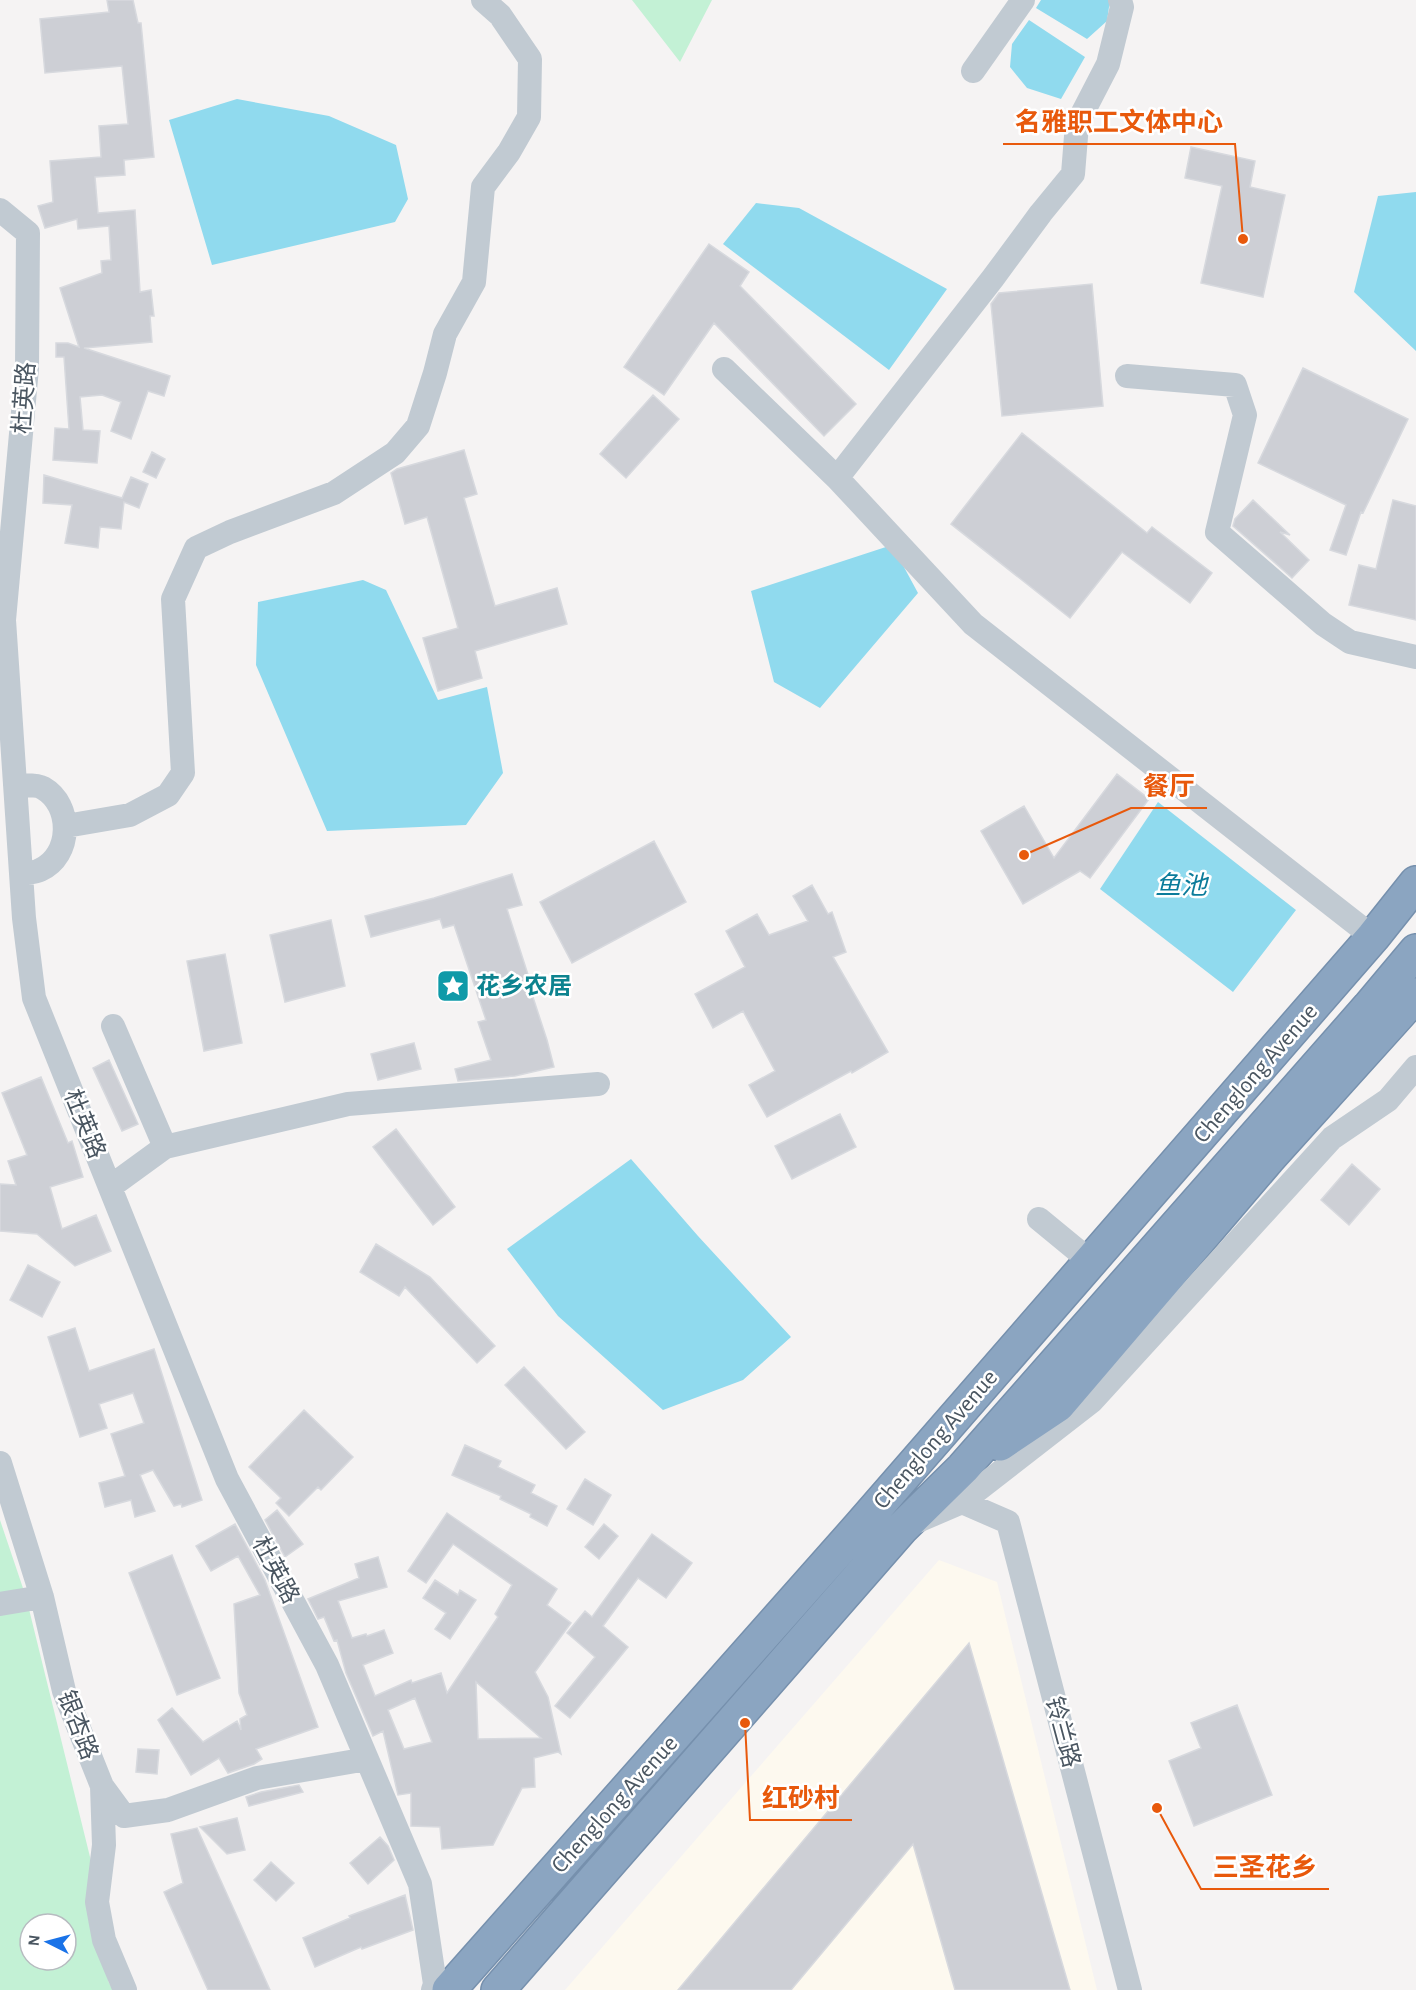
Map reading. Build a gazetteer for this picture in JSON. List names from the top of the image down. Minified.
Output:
{"streets":{"highway":["Chenglong Avenue"],"street":["杜英路","银杏路","铃兰路"]},"water":["鱼池"],"places":{"other":["名雅职工文体中心","餐厅","红砂村","三圣花乡"],"place":["花乡农居"]},"north":"left"}
